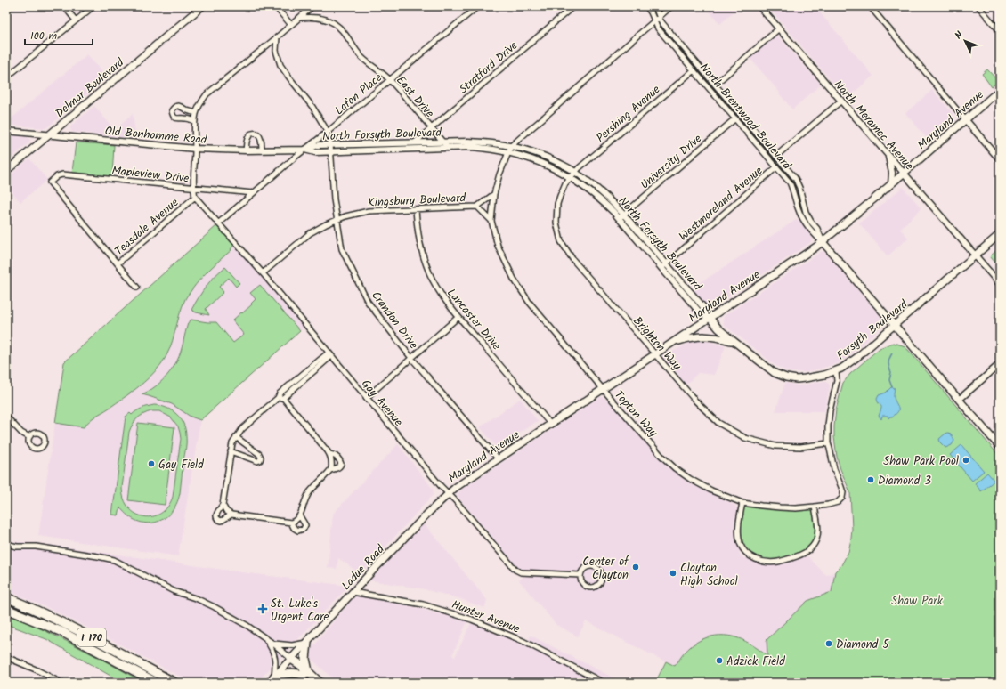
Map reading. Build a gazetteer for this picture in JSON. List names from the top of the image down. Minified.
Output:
{"streets":{"highway":["I 170"],"main road":["Delmar Boulevard","North Brentwood Boulevard","Maryland Avenue","Forsyth Boulevard","Ladue Road"],"street":["Stratford Drive","Lafon Place","East Drive","Pershing Avenue","North Meramec Avenue","North Forsyth Boulevard","Old Bonhomme Road","University Drive","Mapleview Drive","Kingsbury Boulevard","Westmoreland Avenue","Teasdale Avenue","Lancaster Drive","Crandon Drive","Brighton Way","Gay Avenue","Topton Way","Hunter Avenue"]},"crossings":[["Stratford Drive","East Drive"],["Stratford Drive","North Forsyth Boulevard"],["Delmar Boulevard","Old Bonhomme Road"],["Lafon Place","East Drive"],["Lafon Place","North Forsyth Boulevard"],["Lafon Place","Old Bonhomme Road"],["Lafon Place","Mapleview Drive"],["Lafon Place","Crandon Drive"],["Lafon Place","Gay Avenue"],["East Drive","North Forsyth Boulevard"],["East Drive","Teasdale Avenue"],["Pershing Avenue","North Brentwood Boulevard"],["Pershing Avenue","North Forsyth Boulevard"],["Pershing Avenue","Brighton Way"],["North Brentwood Boulevard","Maryland Avenue"],["North Brentwood Boulevard","University Drive"],["North Brentwood Boulevard","Westmoreland Avenue"],["North Brentwood Boulevard","Forsyth Boulevard"],["Maryland Avenue","North Meramec Avenue"],["Maryland Avenue","North Forsyth Boulevard"],["Maryland Avenue","Lancaster Drive"],["Maryland Avenue","Crandon Drive"],["Maryland Avenue","Forsyth Boulevard"],["Maryland Avenue","Brighton Way"],["Maryland Avenue","Gay Avenue"],["Maryland Avenue","Topton Way"],["Maryland Avenue","Ladue Road"],["North Meramec Avenue","Forsyth Boulevard"],["North Forsyth Boulevard","Old Bonhomme Road"],["North Forsyth Boulevard","University Drive"],["North Forsyth Boulevard","Westmoreland Avenue"],["North Forsyth Boulevard","Crandon Drive"],["North Forsyth Boulevard","Forsyth Boulevard"],["North Forsyth Boulevard","Brighton Way"],["Old Bonhomme Road","Teasdale Avenue"],["Mapleview Drive","Teasdale Avenue"],["Kingsbury Boulevard","Lancaster Drive"],["Kingsbury Boulevard","Crandon Drive"],["Kingsbury Boulevard","Gay Avenue"],["Kingsbury Boulevard","Topton Way"],["Teasdale Avenue","Crandon Drive"],["Teasdale Avenue","Gay Avenue"],["Brighton Way","Topton Way"],["Gay Avenue","Ladue Road"],["Ladue Road","Hunter Avenue"]],"parks":["Shaw Park"],"places":{"other":["Shaw Park Pool","Gay Field","Diamond 3","Center of Clayton","Clayton High School","Diamond 5","Adzick Field"],"health":["St. Luke's Urgent Care"]},"scale_bar":"100 m","north":"top left"}
